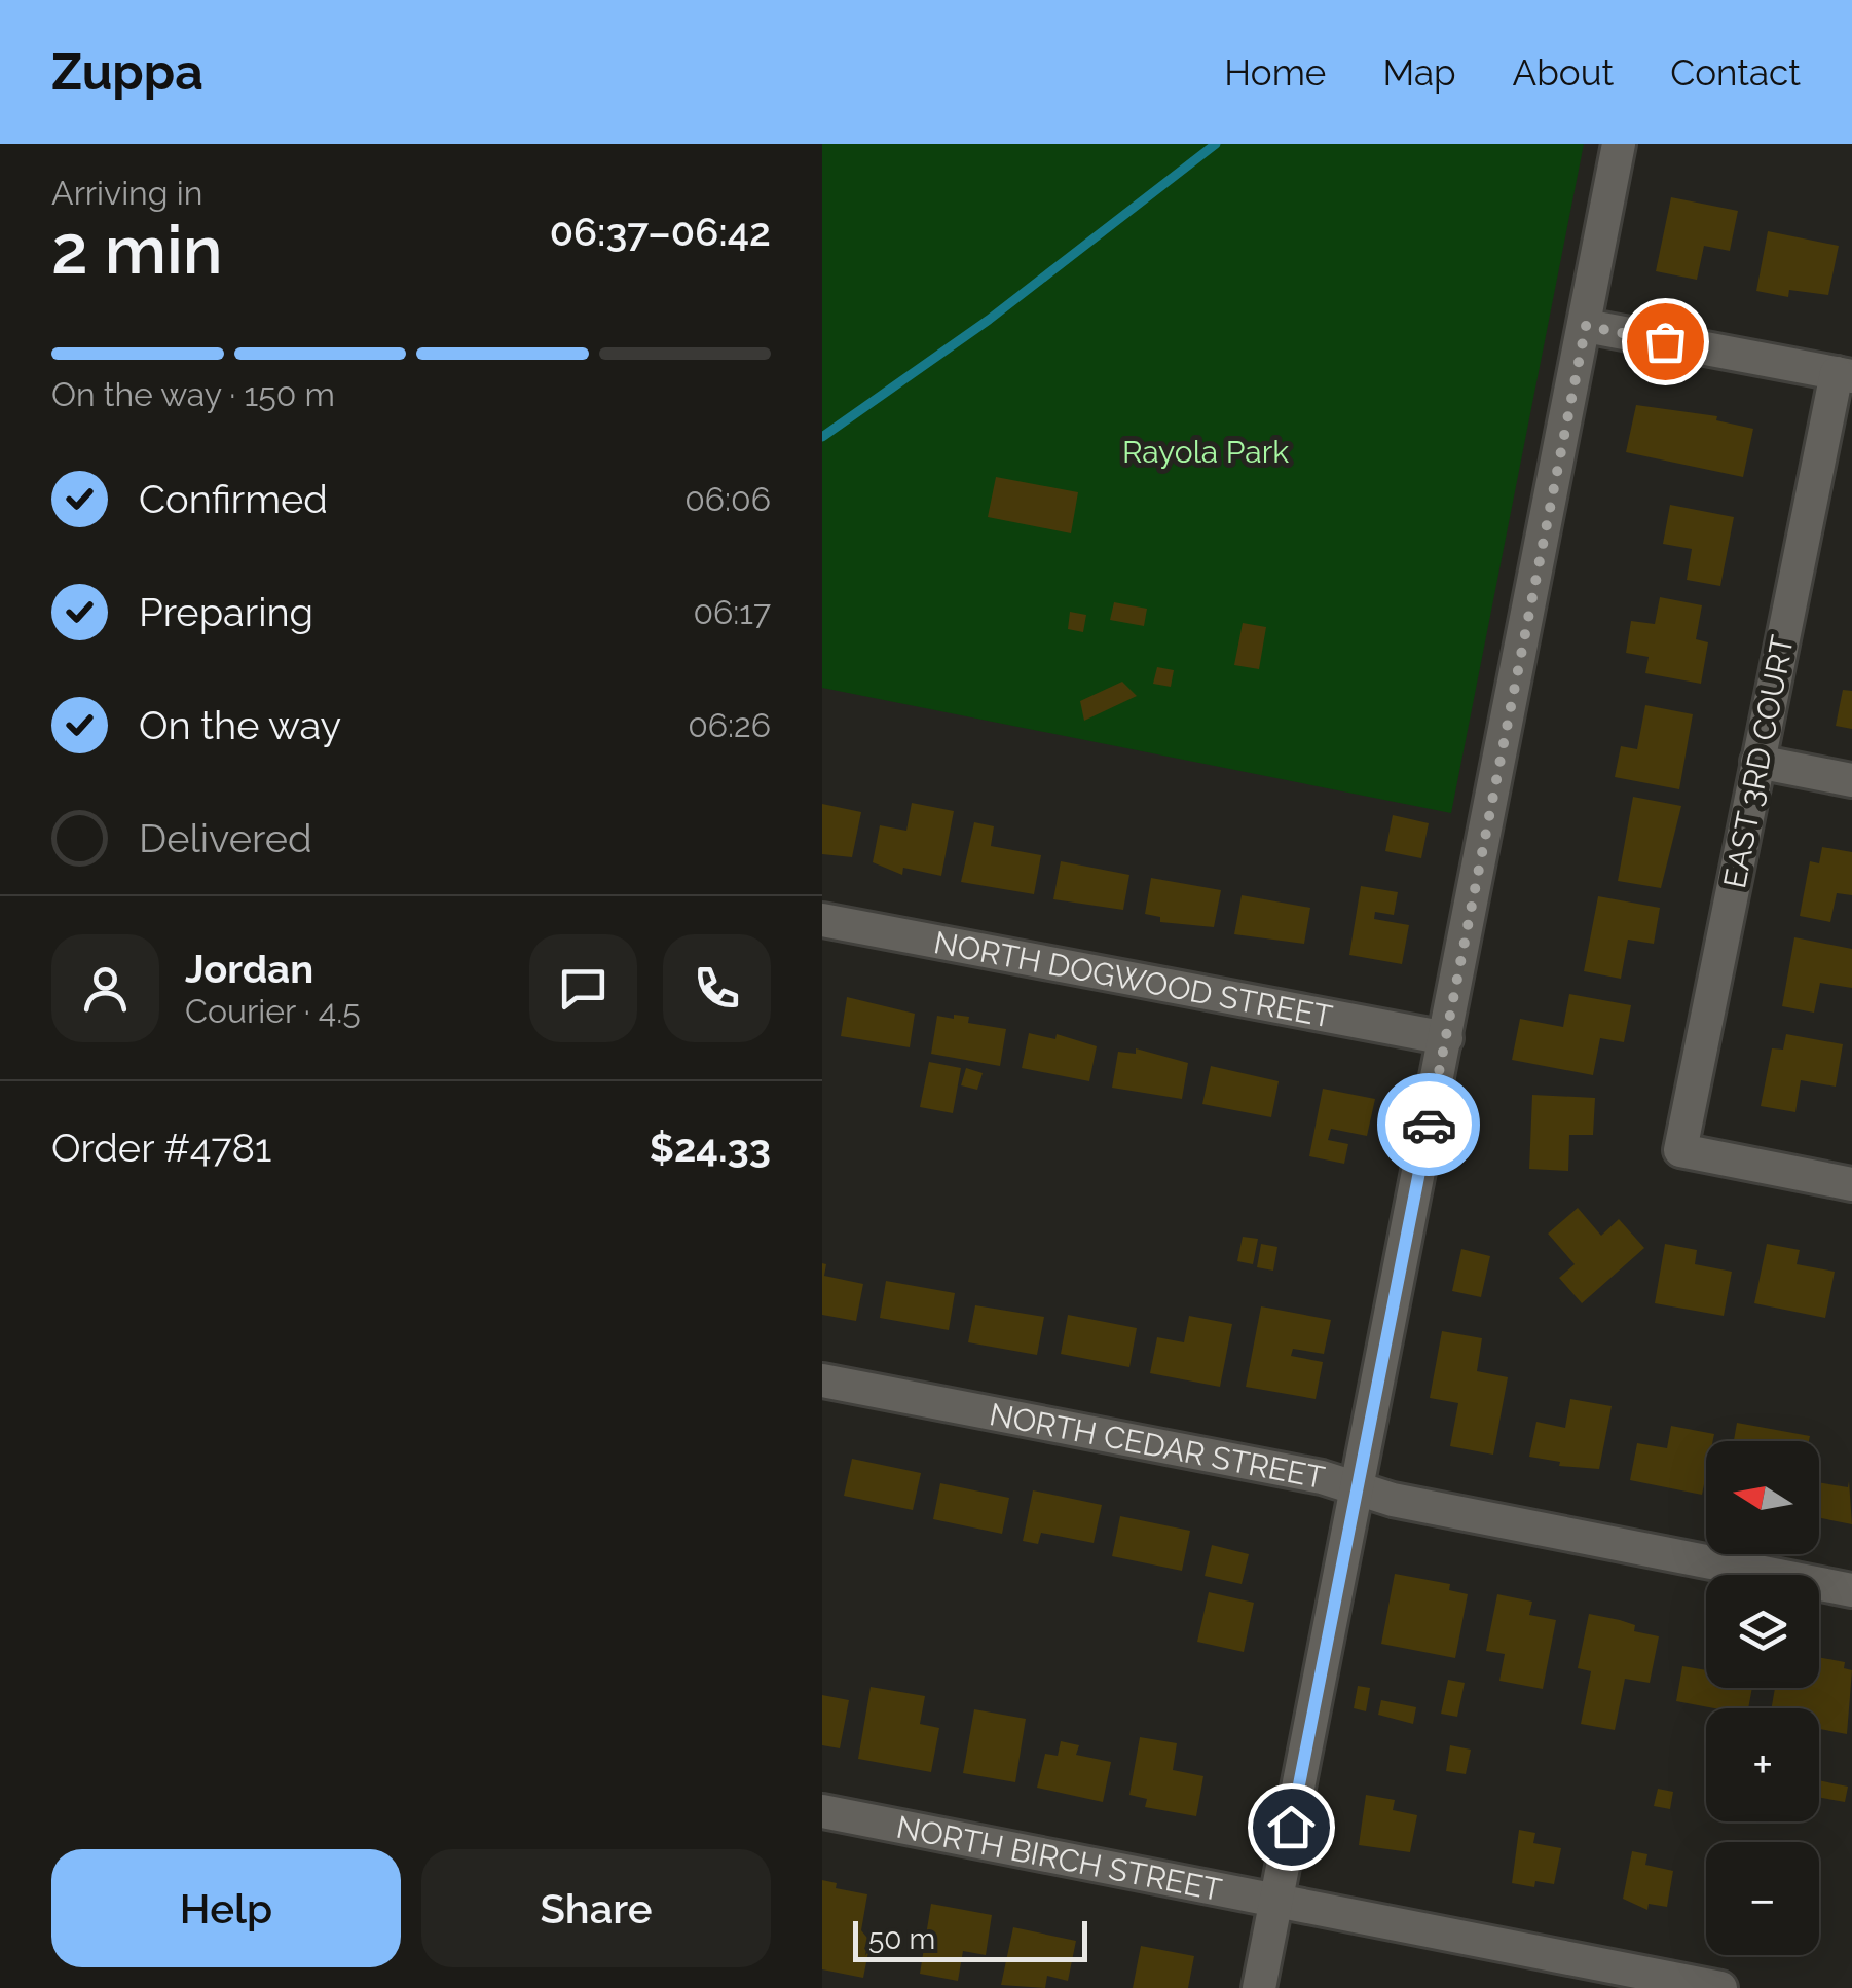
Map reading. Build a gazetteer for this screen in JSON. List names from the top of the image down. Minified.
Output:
{"streets":{"street":["EAST 3RD COURT","NORTH DOGWOOD STREET","NORTH CEDAR STREET","NORTH BIRCH STREET"]},"parks":["Rayola Park"],"scale_bar":"50 m","north":"left","page":{"header":"Zuppa","nav":["Home","Map","About","Contact"],"heading":["2 min","Arriving in","06:37–06:42"],"panel":["Jordan","Courier · 4.5","Order #4781","$24.33"],"bar":"On the way · 150 m","list":[["Confirmed","06:06"],["Preparing","06:17"],["On the way","06:26"],"Delivered"],"map_buttons":["+","−"],"buttons":["Help","Share"],"scale":"50 m"}}
